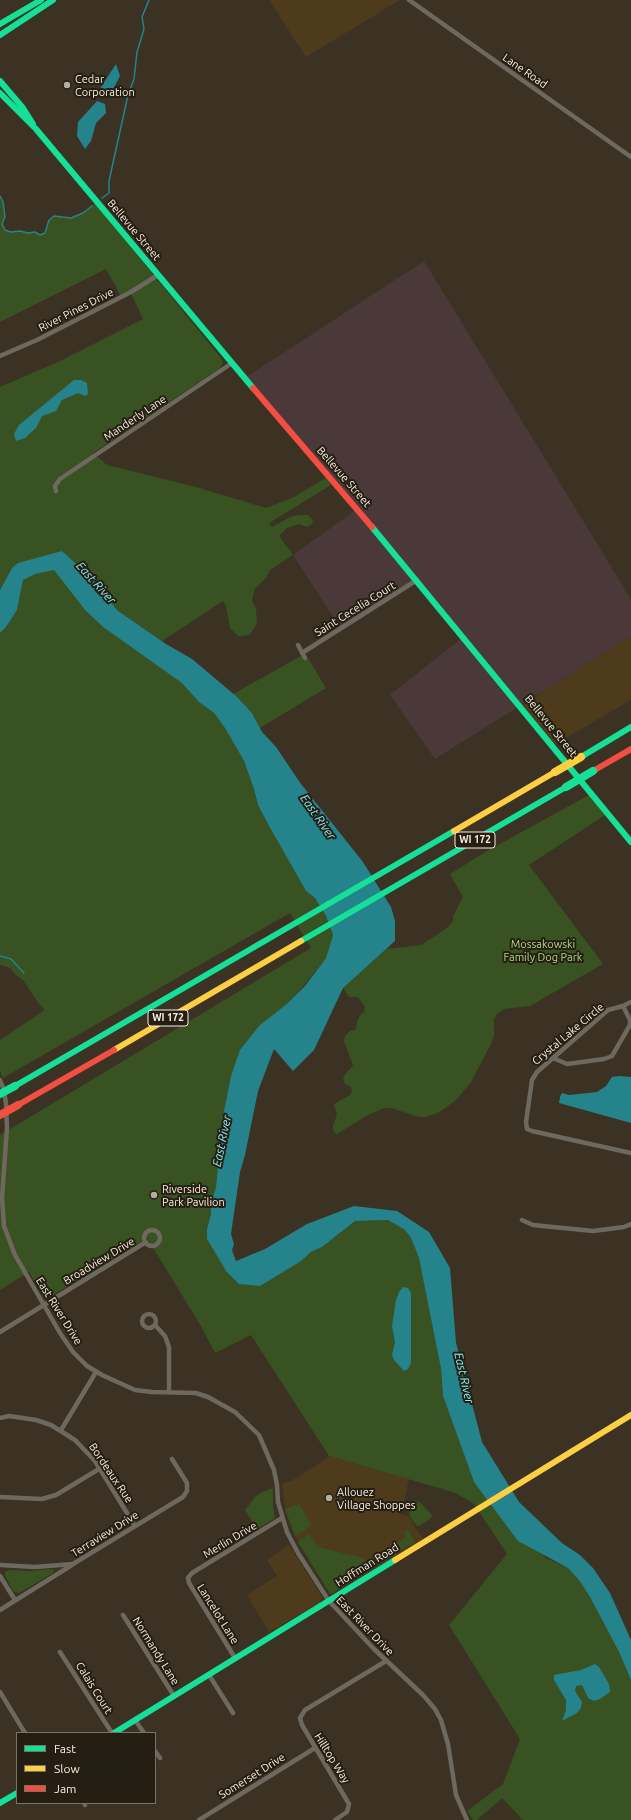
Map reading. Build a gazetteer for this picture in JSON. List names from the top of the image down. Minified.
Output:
{"streets":{"main road":["Bellevue Street","WI 172","Hoffman Road"],"street":["Lane Road","River Pines Drive","Manderly Lane","Saint Cecelia Court","Crystal Lake Circle","Broadview Drive","East River Drive","Bordeaux Rue","Terraview Drive","Merlin Drive","Lancelot Lane","Normandy Lane","Calais Court","Hilltop Way","Somerset Drive"]},"crossings":[["Bellevue Street","River Pines Drive"],["Bellevue Street","Manderly Lane"],["Bellevue Street","Saint Cecelia Court"],["Broadview Drive","East River Drive"],["East River Drive","Merlin Drive"],["East River Drive","Hoffman Road"],["East River Drive","Hilltop Way"],["Bordeaux Rue","Terraview Drive"],["Merlin Drive","Lancelot Lane"],["Hoffman Road","Lancelot Lane"],["Hoffman Road","Normandy Lane"],["Hilltop Way","Somerset Drive"]],"water":["East River"],"parks":["Mossakowski Family Dog Park"],"places":["Cedar Corporation","Riverside Park Pavilion","Allouez Village Shoppes"],"legend":["Fast","Slow","Jam"]}
